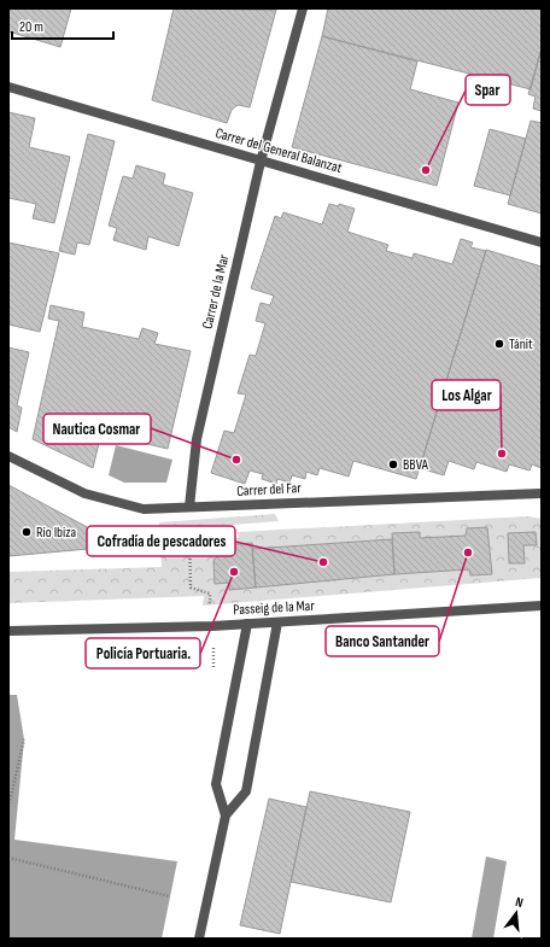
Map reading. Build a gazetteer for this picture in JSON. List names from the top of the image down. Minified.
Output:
{"streets":{"street":["Carrer del General Balanzat","Carrer de la Mar","Carrer del Far","Passeig de la Mar"]},"crossings":[["Carrer del General Balanzat","Carrer de la Mar"],["Carrer de la Mar","Carrer del Far"]],"places":["Spar","Tánit","Los Algar","Nautica Cosmar","BBVA","Rio Ibiza","Banco Santander","Cofradía de pescadores","Policía Portuaria."],"scale_bar":"20 m","north":"top"}
